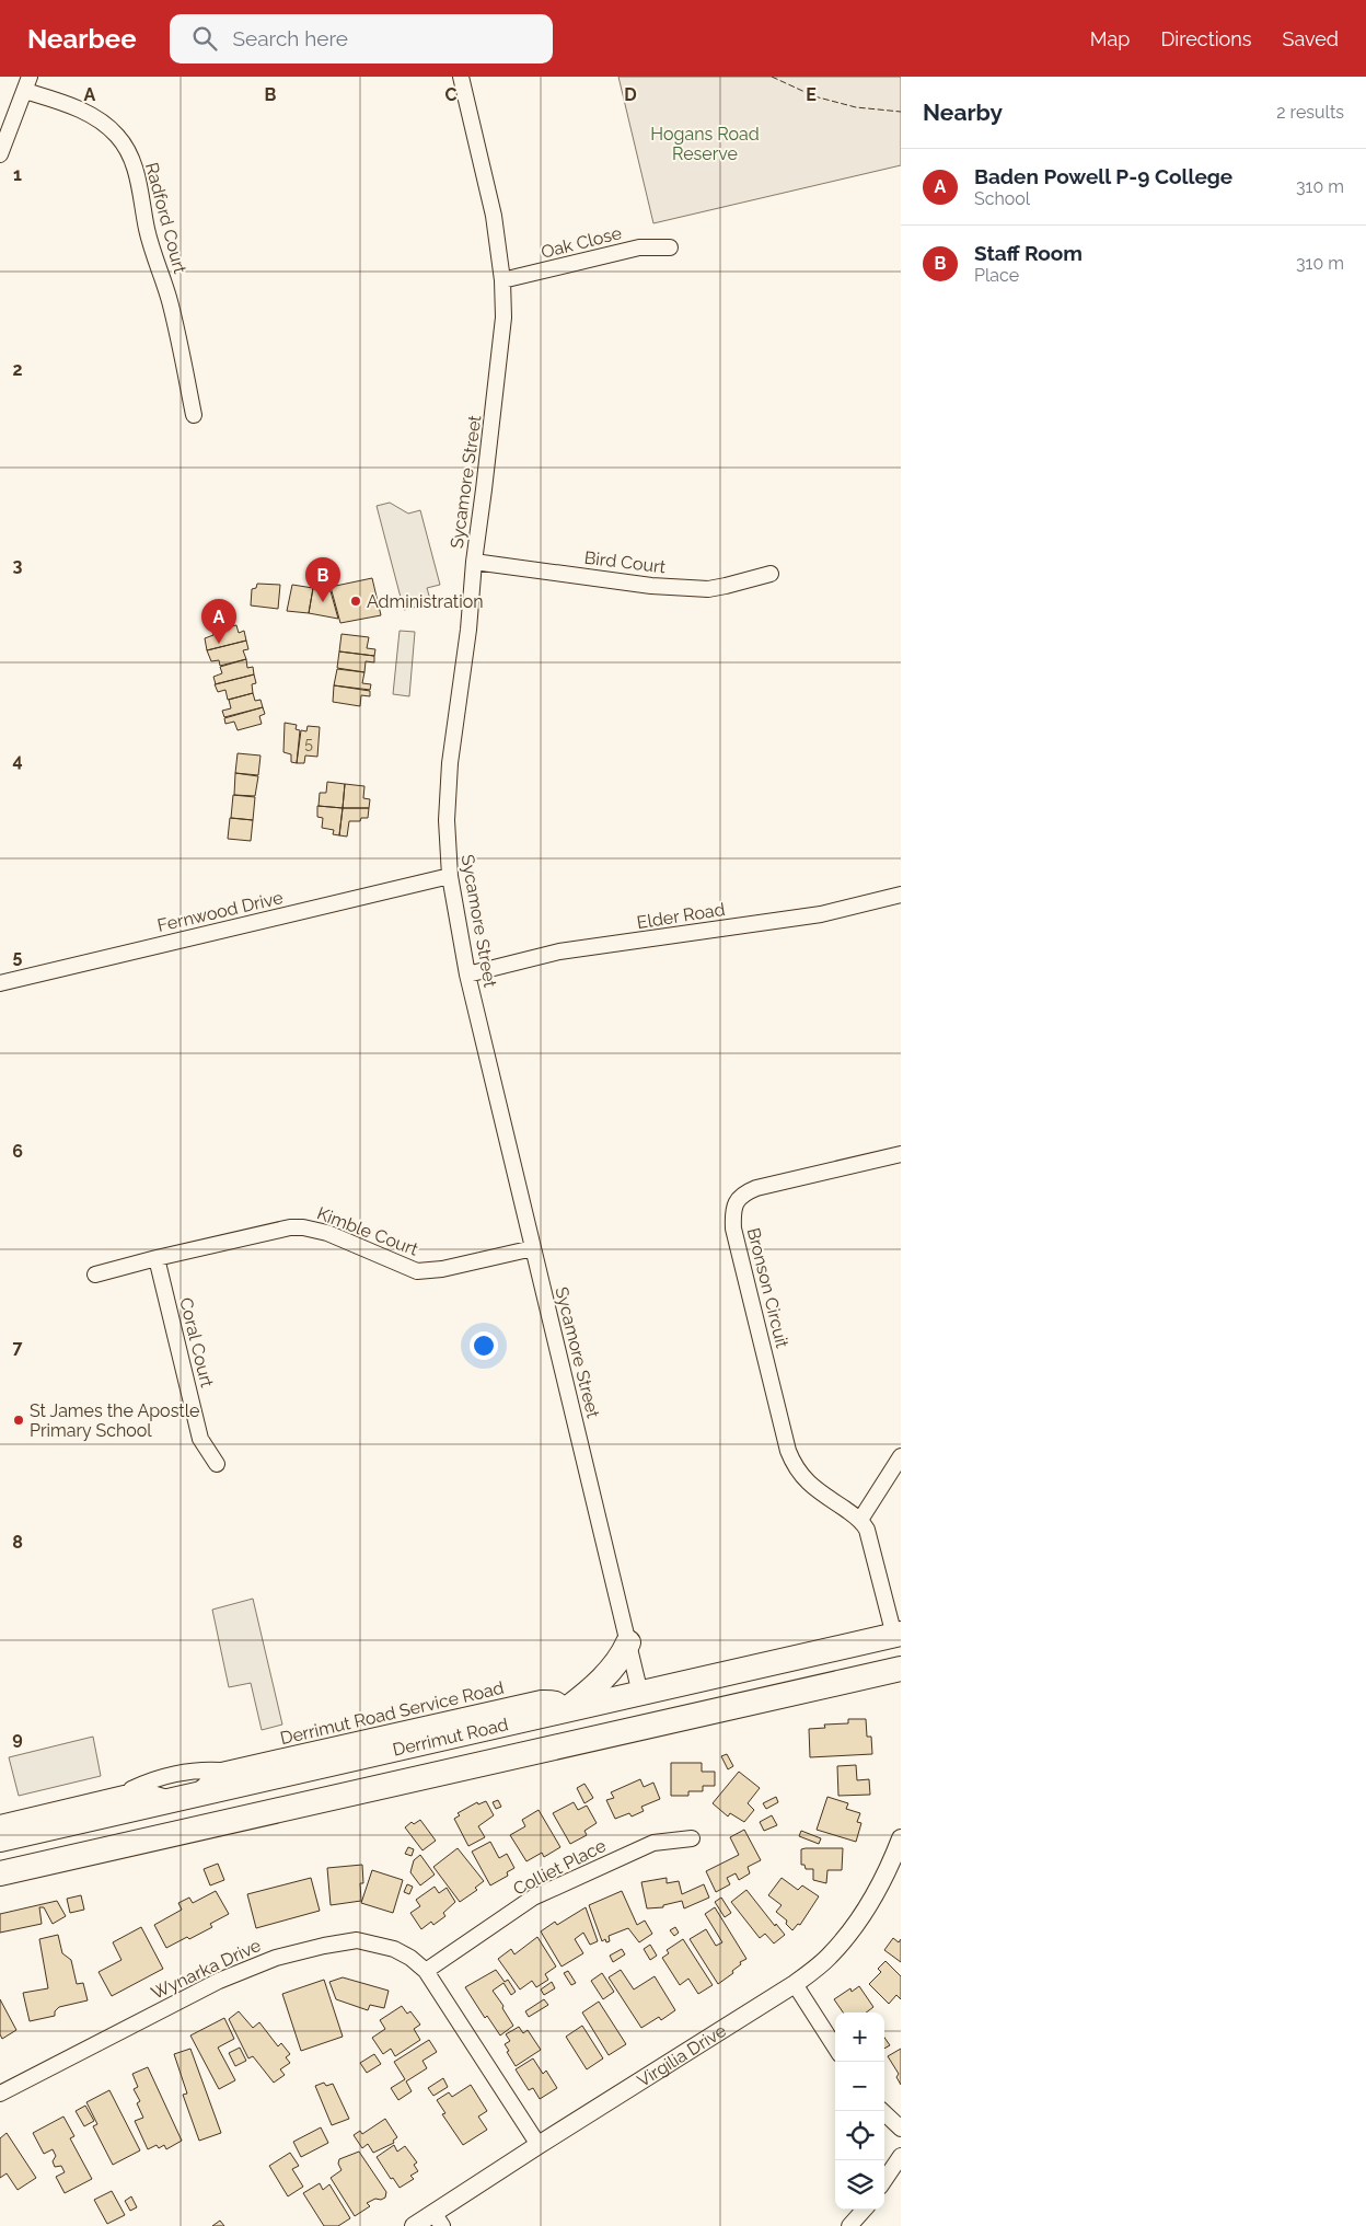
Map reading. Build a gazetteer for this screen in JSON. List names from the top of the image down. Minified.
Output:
{"streets":{"highway":["Derrimut Road"],"street":["Radford Court","Oak Close","Sycamore Street","Bird Court","Fernwood Drive","Elder Road","Kimble Court","Bronson Circuit","Coral Court","Derrimut Road Service Road","Colliet Place","Wynarka Drive","Virgilia Drive"]},"crossings":[["Oak Close","Sycamore Street"],["Sycamore Street","Bird Court"],["Sycamore Street","Fernwood Drive"],["Sycamore Street","Elder Road"],["Sycamore Street","Kimble Court"],["Sycamore Street","Derrimut Road"],["Kimble Court","Coral Court"],["Derrimut Road Service Road","Derrimut Road"],["Colliet Place","Wynarka Drive"],["Wynarka Drive","Virgilia Drive"]],"parks":["Hogans Road Reserve"],"places":["Administration","St James the Apostle Primary School"],"house_numbers":["5"],"page":{"header":"Nearbee","search":"Search here","nav":["Map","Directions","Saved"],"heading":["Nearby","2 results"],"list":[{"mark":"A","name":"Baden Powell P-9 College","note":"School","value":"310 m"},{"mark":"B","name":"Staff Room","note":"Place","value":"310 m"}],"pins":["B","A"],"map_buttons":["+","−"]},"grid":{"columns":["A","B","C","D","E"],"rows":["1","2","3","4","5","6","7","8","9"]}}
